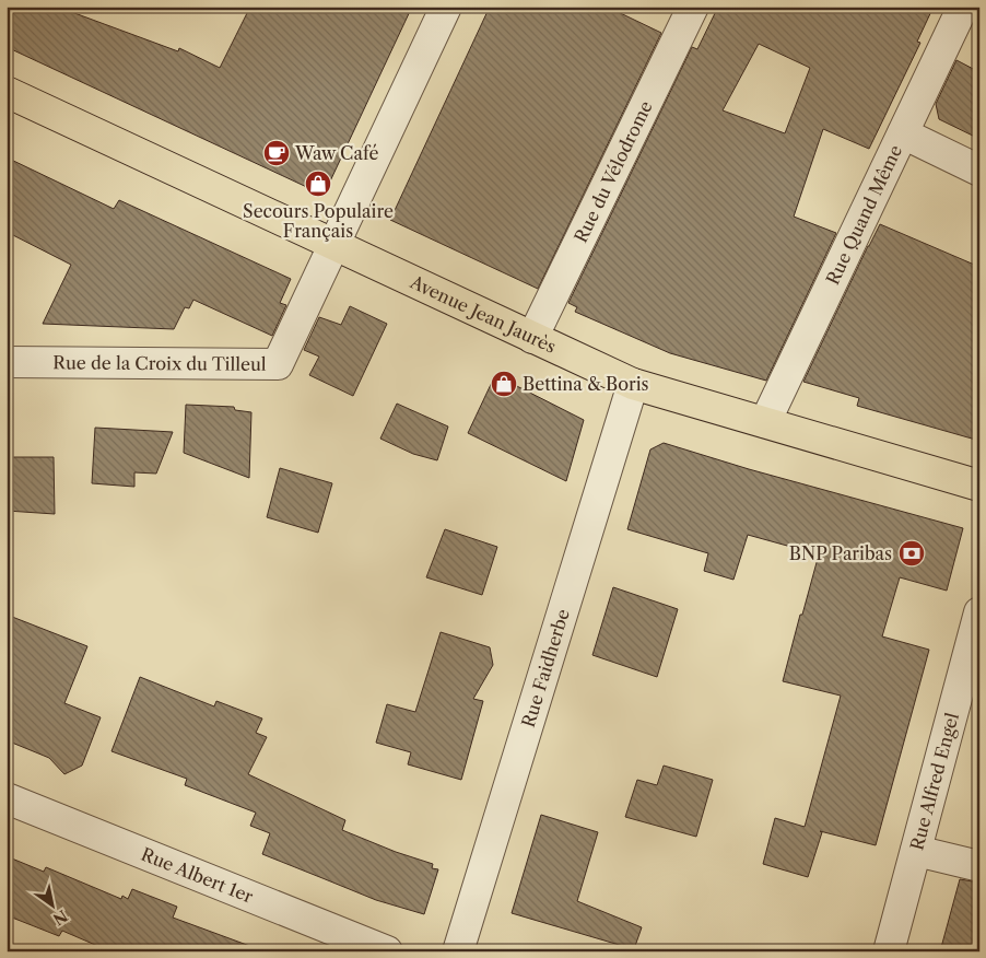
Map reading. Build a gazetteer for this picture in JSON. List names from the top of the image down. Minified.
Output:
{"streets":{"main road":["Avenue Jean Jaurès"],"street":["Rue du Vélodrome","Rue Quand Même","Rue de la Croix du Tilleul","Rue Faidherbe","Rue Alfred Engel","Rue Albert 1er"]},"crossings":[["Rue du Vélodrome","Avenue Jean Jaurès"],["Rue Quand Même","Avenue Jean Jaurès"],["Avenue Jean Jaurès","Rue de la Croix du Tilleul"],["Avenue Jean Jaurès","Rue Faidherbe"]],"places":{"cafe":["Waw Café"],"shop":["Secours Populaire Français","Bettina & Boris"],"bank":["BNP Paribas"]},"north":"bottom right"}
